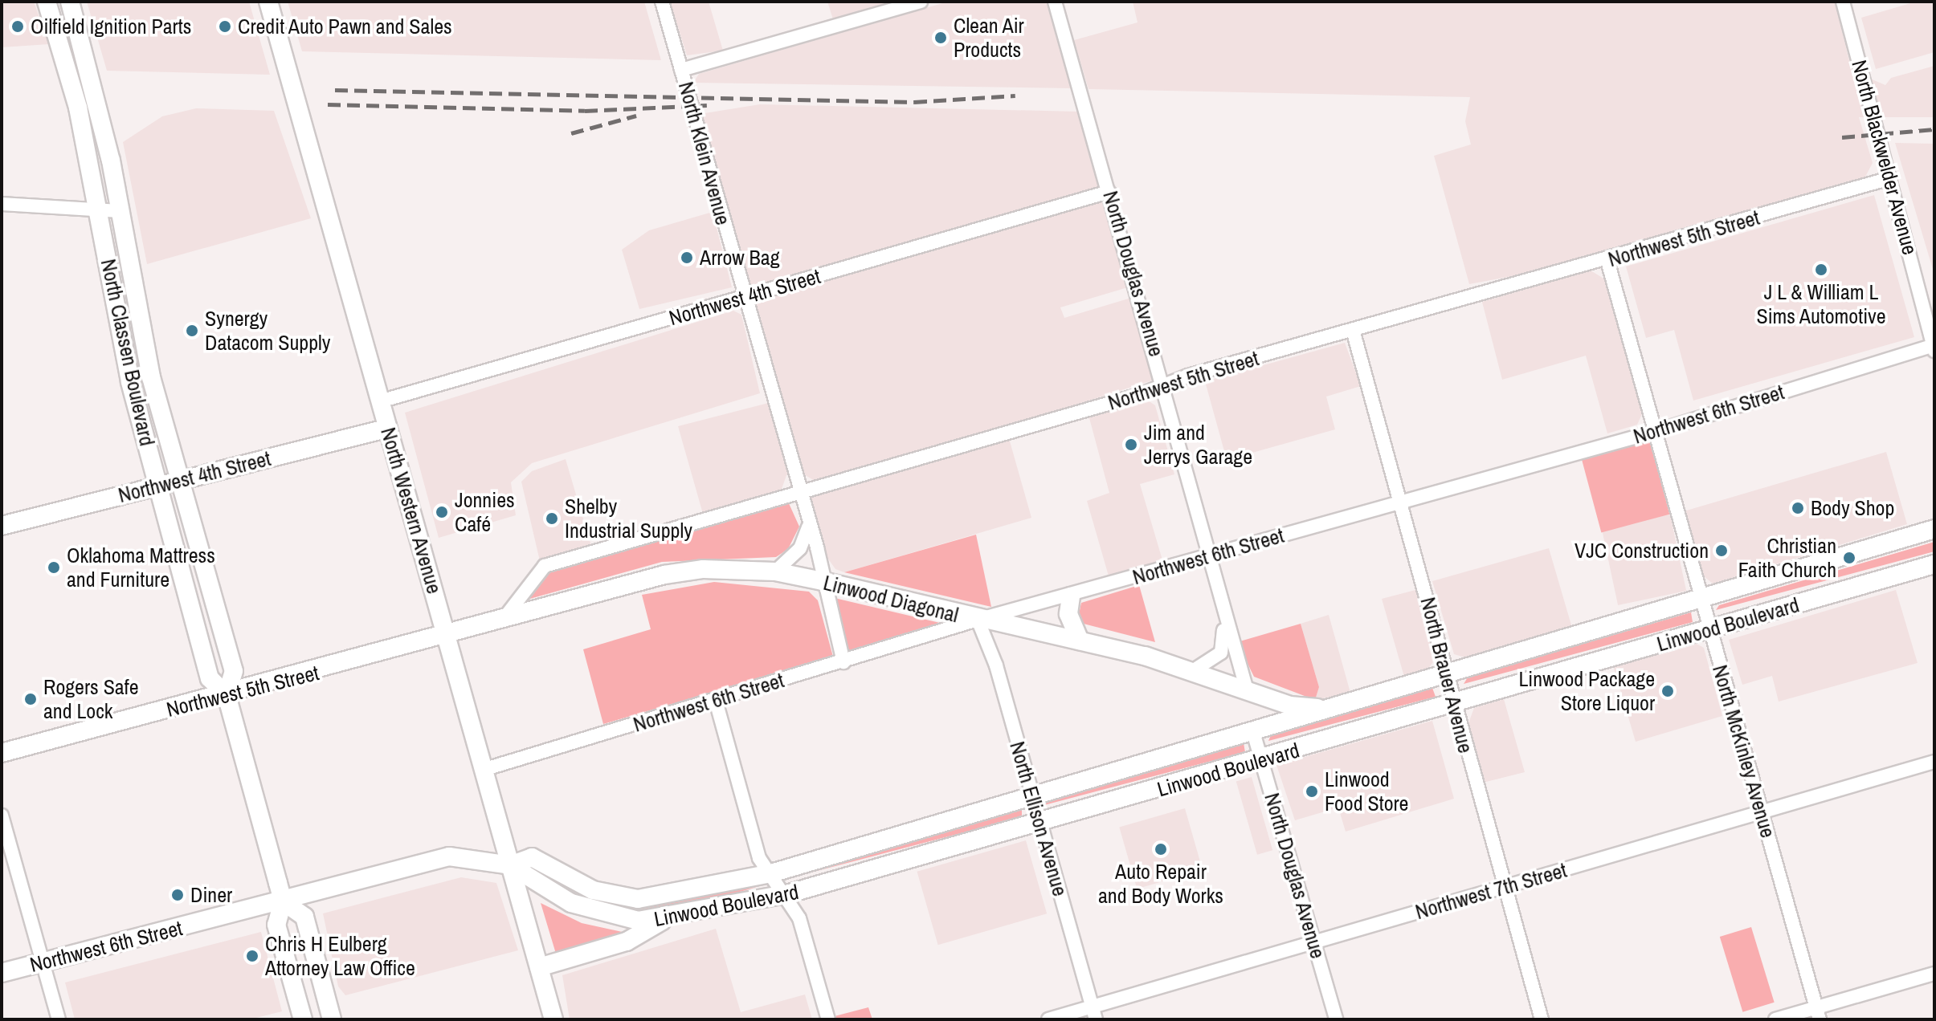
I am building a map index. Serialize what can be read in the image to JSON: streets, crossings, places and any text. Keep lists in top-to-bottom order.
{
  "streets": {
    "main road": [
      "Northwest 5th Street",
      "Northwest 4th Street",
      "North Classen Boulevard",
      "Northwest 6th Street",
      "North Western Avenue",
      "Linwood Diagonal",
      "Linwood Boulevard"
    ],
    "street": [
      "North Klein Avenue",
      "North Blackwelder Avenue",
      "North Douglas Avenue",
      "North Brauer Avenue",
      "North McKinley Avenue",
      "North Ellison Avenue",
      "Northwest 7th Street"
    ]
  },
  "crossings": [
    ["North Klein Avenue", "Northwest 5th Street"],
    ["North Klein Avenue", "Northwest 4th Street"],
    ["North Klein Avenue", "Northwest 6th Street"],
    ["North Klein Avenue", "Linwood Diagonal"],
    ["North Blackwelder Avenue", "Northwest 5th Street"],
    ["North Blackwelder Avenue", "Northwest 6th Street"],
    ["Northwest 5th Street", "North Douglas Avenue"],
    ["Northwest 5th Street", "North Classen Boulevard"],
    ["Northwest 5th Street", "North Western Avenue"],
    ["Northwest 5th Street", "Linwood Diagonal"],
    ["Northwest 5th Street", "North Brauer Avenue"],
    ["Northwest 5th Street", "North McKinley Avenue"],
    ["North Douglas Avenue", "Northwest 4th Street"],
    ["North Douglas Avenue", "Northwest 6th Street"],
    ["North Douglas Avenue", "Linwood Diagonal"],
    ["North Douglas Avenue", "Linwood Boulevard"],
    ["North Douglas Avenue", "Northwest 7th Street"],
    ["Northwest 4th Street", "North Classen Boulevard"],
    ["Northwest 4th Street", "North Western Avenue"],
    ["North Classen Boulevard", "Northwest 6th Street"],
    ["Northwest 6th Street", "North Western Avenue"],
    ["Northwest 6th Street", "Linwood Diagonal"],
    ["Northwest 6th Street", "Linwood Boulevard"],
    ["Northwest 6th Street", "North Brauer Avenue"],
    ["Northwest 6th Street", "North McKinley Avenue"],
    ["Northwest 6th Street", "North Ellison Avenue"],
    ["North Western Avenue", "Linwood Diagonal"],
    ["North Western Avenue", "Linwood Boulevard"],
    ["Linwood Diagonal", "Linwood Boulevard"],
    ["Linwood Diagonal", "North Ellison Avenue"],
    ["Linwood Boulevard", "North Brauer Avenue"],
    ["Linwood Boulevard", "North McKinley Avenue"],
    ["Linwood Boulevard", "North Ellison Avenue"],
    ["North Brauer Avenue", "Northwest 7th Street"],
    ["North McKinley Avenue", "Northwest 7th Street"],
    ["North Ellison Avenue", "Northwest 7th Street"]
  ],
  "places": [
    "Oilfield Ignition Parts",
    "Credit Auto Pawn and Sales",
    "Clean Air Products",
    "Arrow Bag",
    "J L & William L Sims Automotive",
    "Synergy Datacom Supply",
    "Jim and Jerrys Garage",
    "Body Shop",
    "Jonnies Café",
    "Shelby Industrial Supply",
    "VJC Construction",
    "Christian Faith Church",
    "Oklahoma Mattress and Furniture",
    "Linwood Package Store Liquor",
    "Rogers Safe and Lock",
    "Linwood Food Store",
    "Auto Repair and Body Works",
    "Diner",
    "Chris H Eulberg Attorney Law Office"
  ]
}
